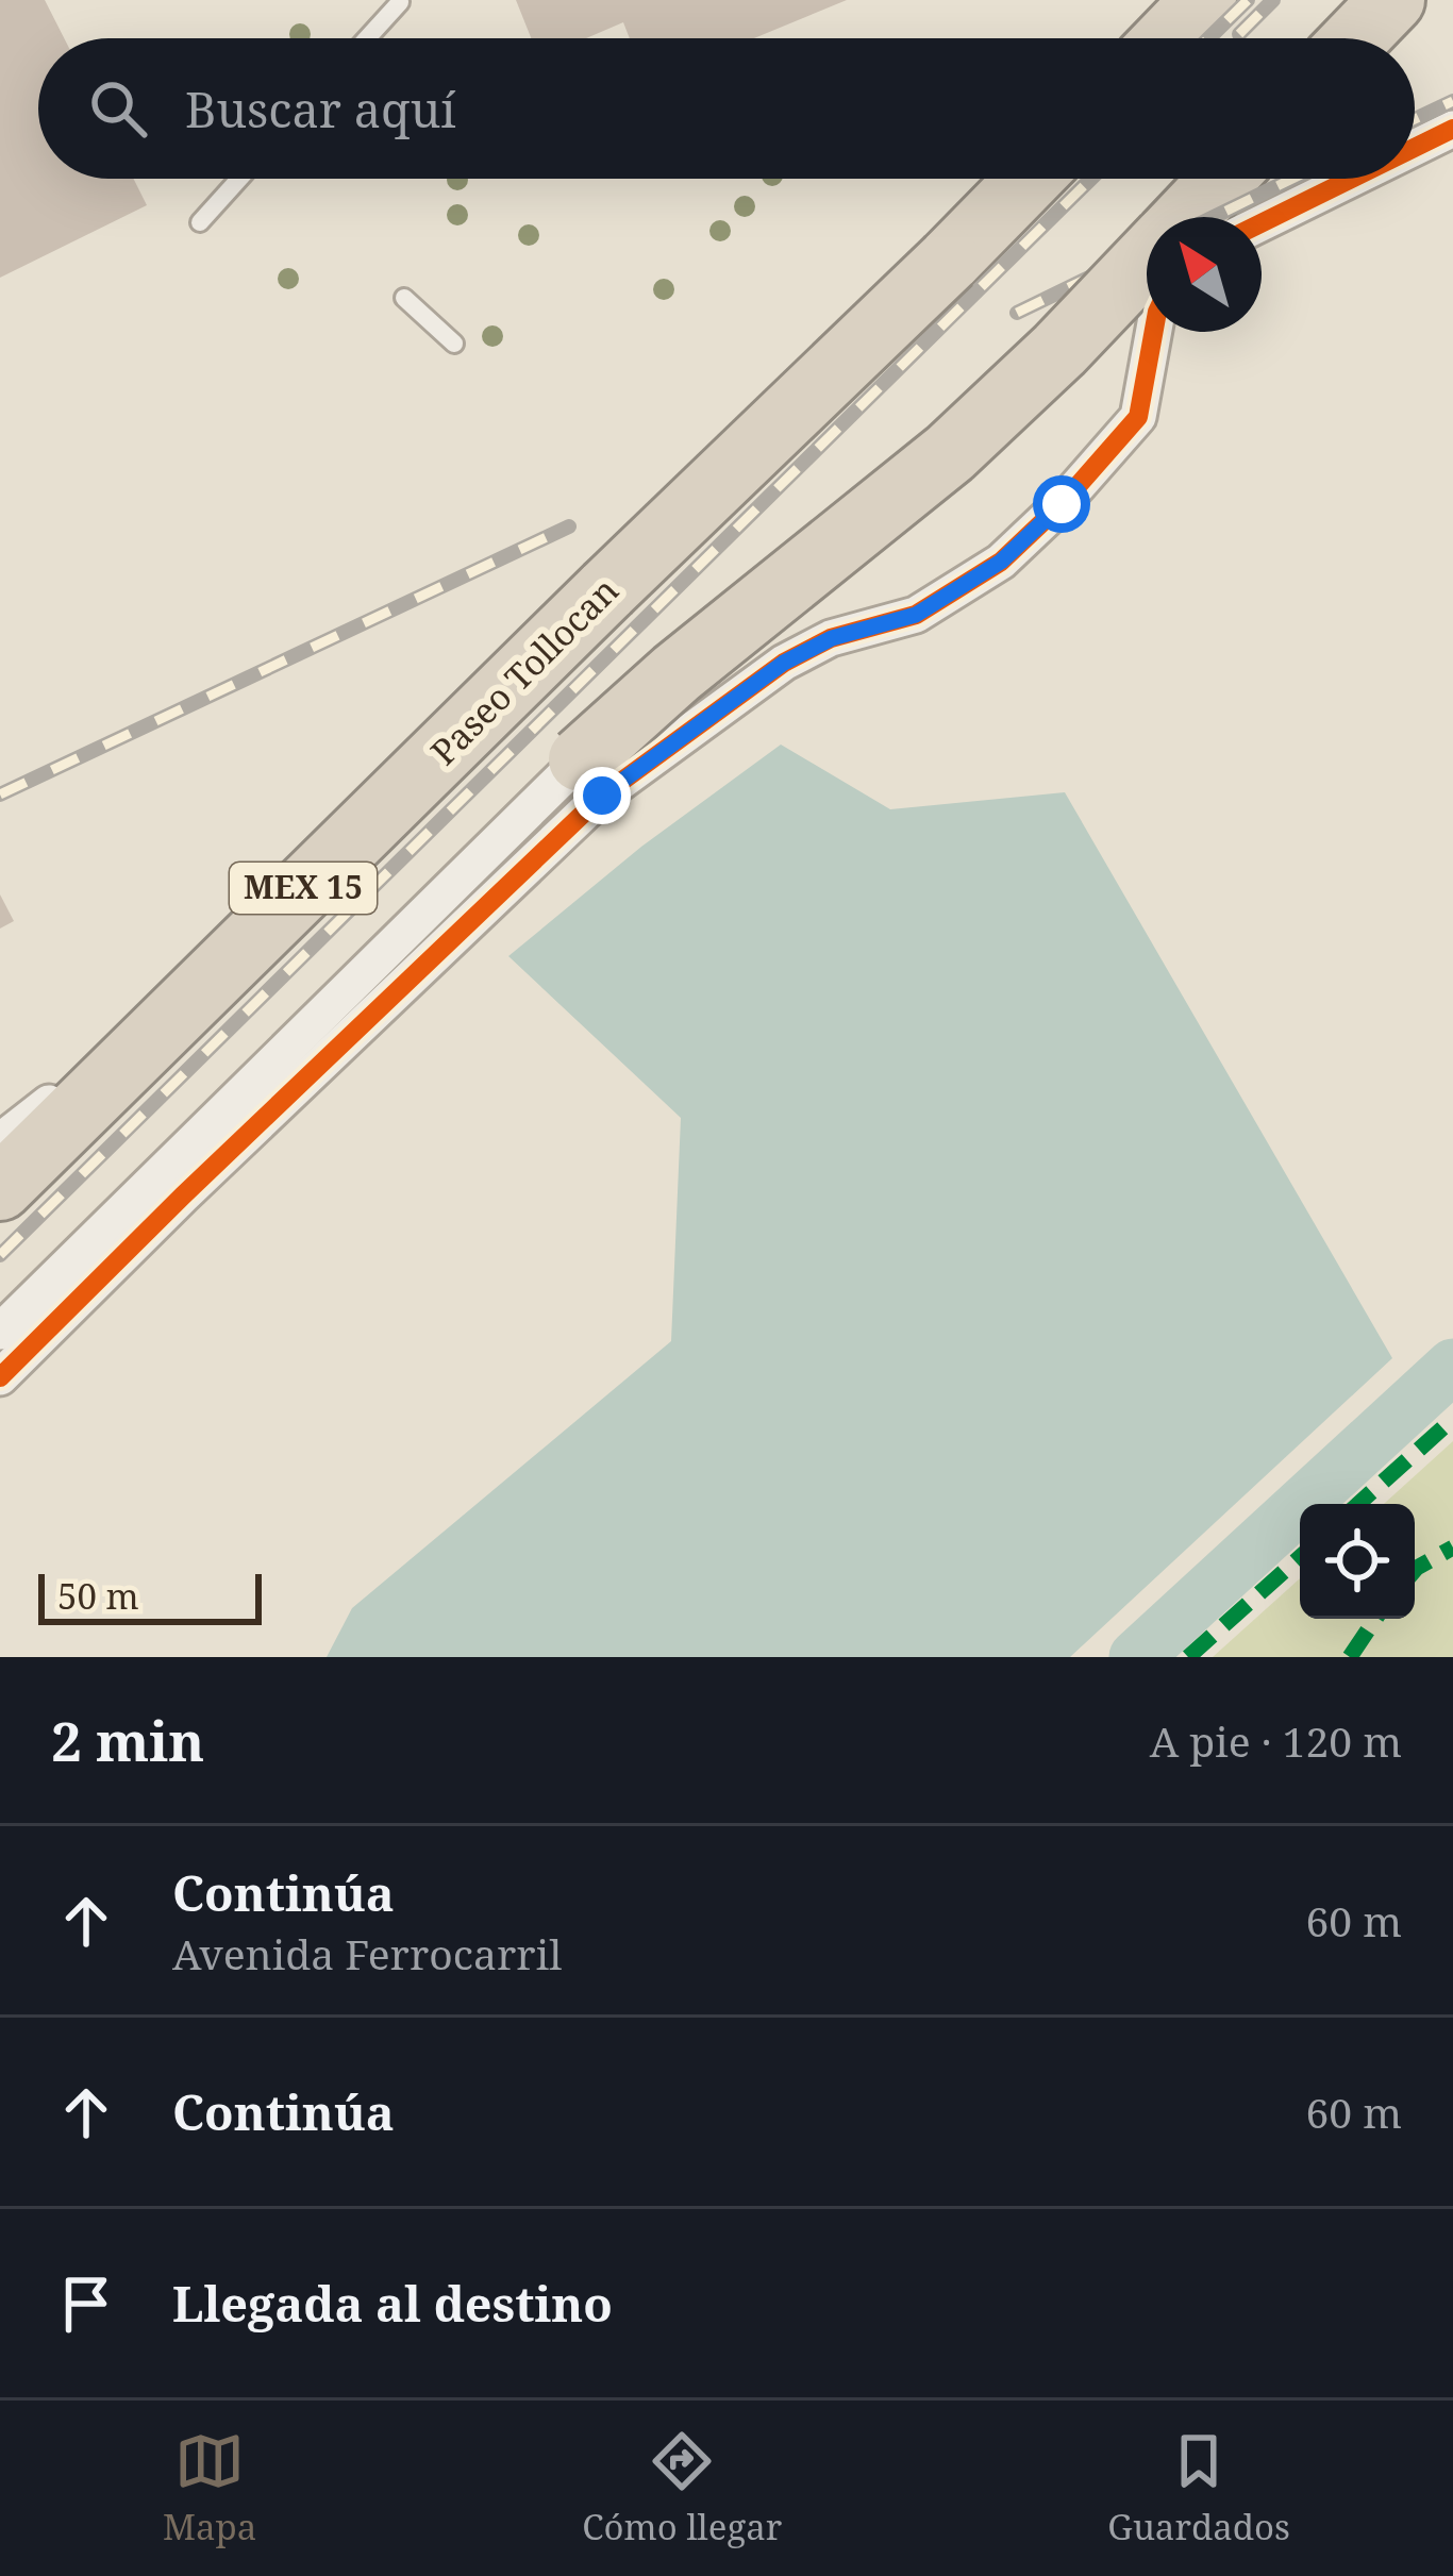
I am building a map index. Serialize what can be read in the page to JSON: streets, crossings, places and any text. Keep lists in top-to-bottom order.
{
  "streets": {
    "highway": ["Paseo Tollocan", "MEX 15"]
  },
  "scale_bar": "50 m",
  "north": "top left",
  "page": {
    "search": "Buscar aquí",
    "scale": "50 m",
    "heading": ["2 min", "A pie · 120 m"],
    "list": [
      ["Continúa", "Avenida Ferrocarril", "60 m"],
      ["Continúa", "60 m"],
      "Llegada al destino"
    ],
    "nav": ["Mapa", "Cómo llegar", "Guardados"]
  }
}
